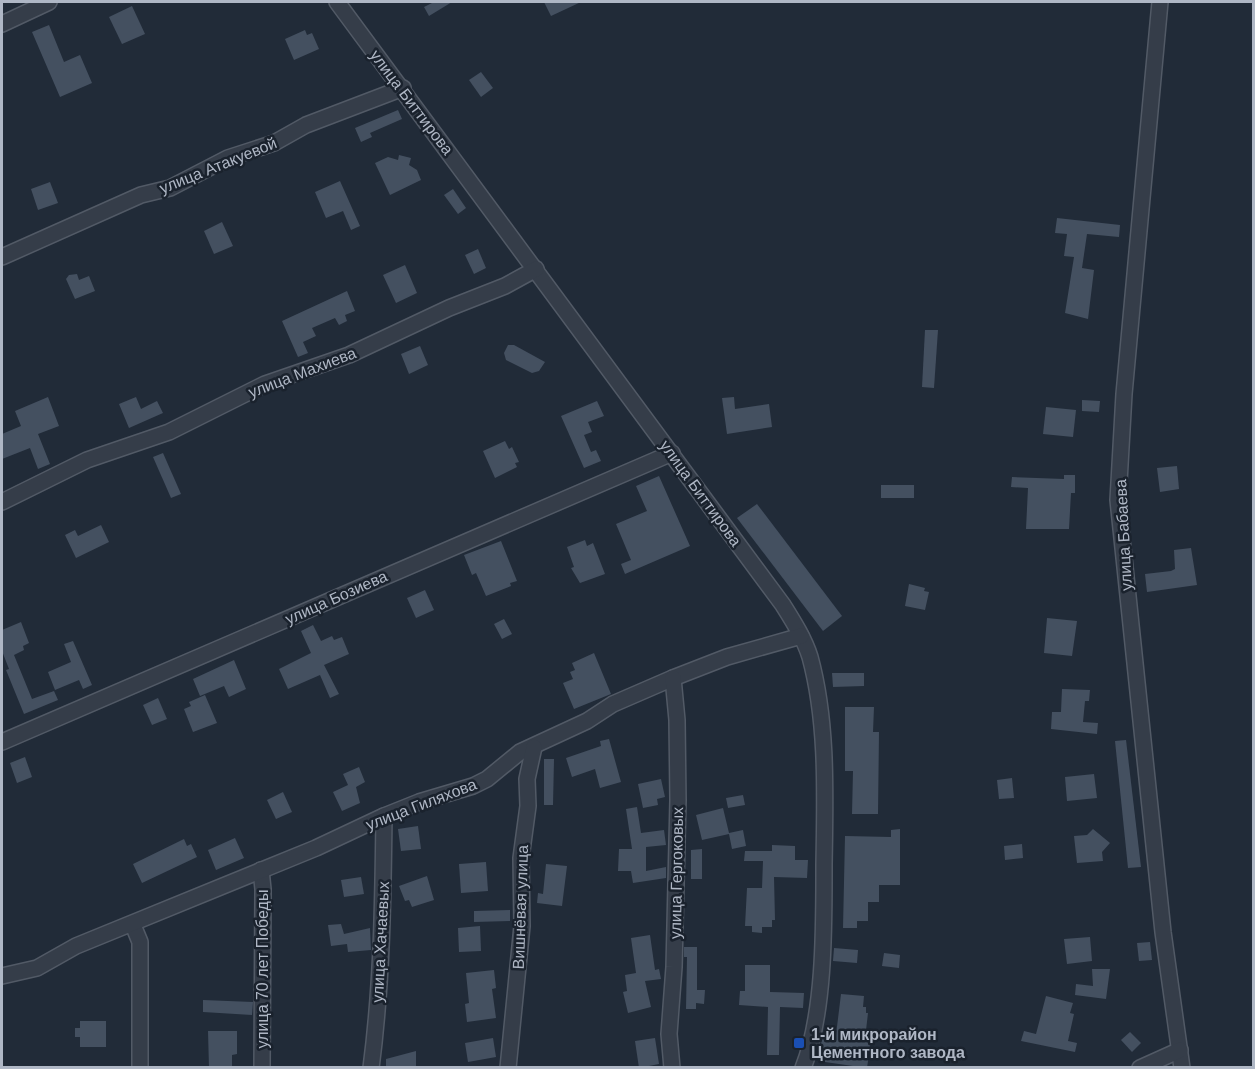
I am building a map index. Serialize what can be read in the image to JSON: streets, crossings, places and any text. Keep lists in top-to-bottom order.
{
  "streets": {
    "street": [
      "улица Биттирова",
      "улица Атакуевой",
      "улица Махиева",
      "улица Бабаева",
      "улица Бозиева",
      "улица Гиляхова",
      "улица Гергоковых",
      "Вишнёвая улица",
      "улица Хачаевых",
      "улица 70 лет Победы"
    ]
  },
  "crossings": [
    ["улица Биттирова", "улица Атакуевой"],
    ["улица Биттирова", "улица Махиева"],
    ["улица Биттирова", "улица Бозиева"],
    ["улица Биттирова", "улица Гиляхова"],
    ["улица Гиляхова", "улица Гергоковых"],
    ["улица Гиляхова", "Вишнёвая улица"],
    ["улица Гиляхова", "улица Хачаевых"],
    ["улица Гиляхова", "улица 70 лет Победы"]
  ],
  "places": {
    "transit": ["1-й микрорайон Цементного завода"]
  }
}
